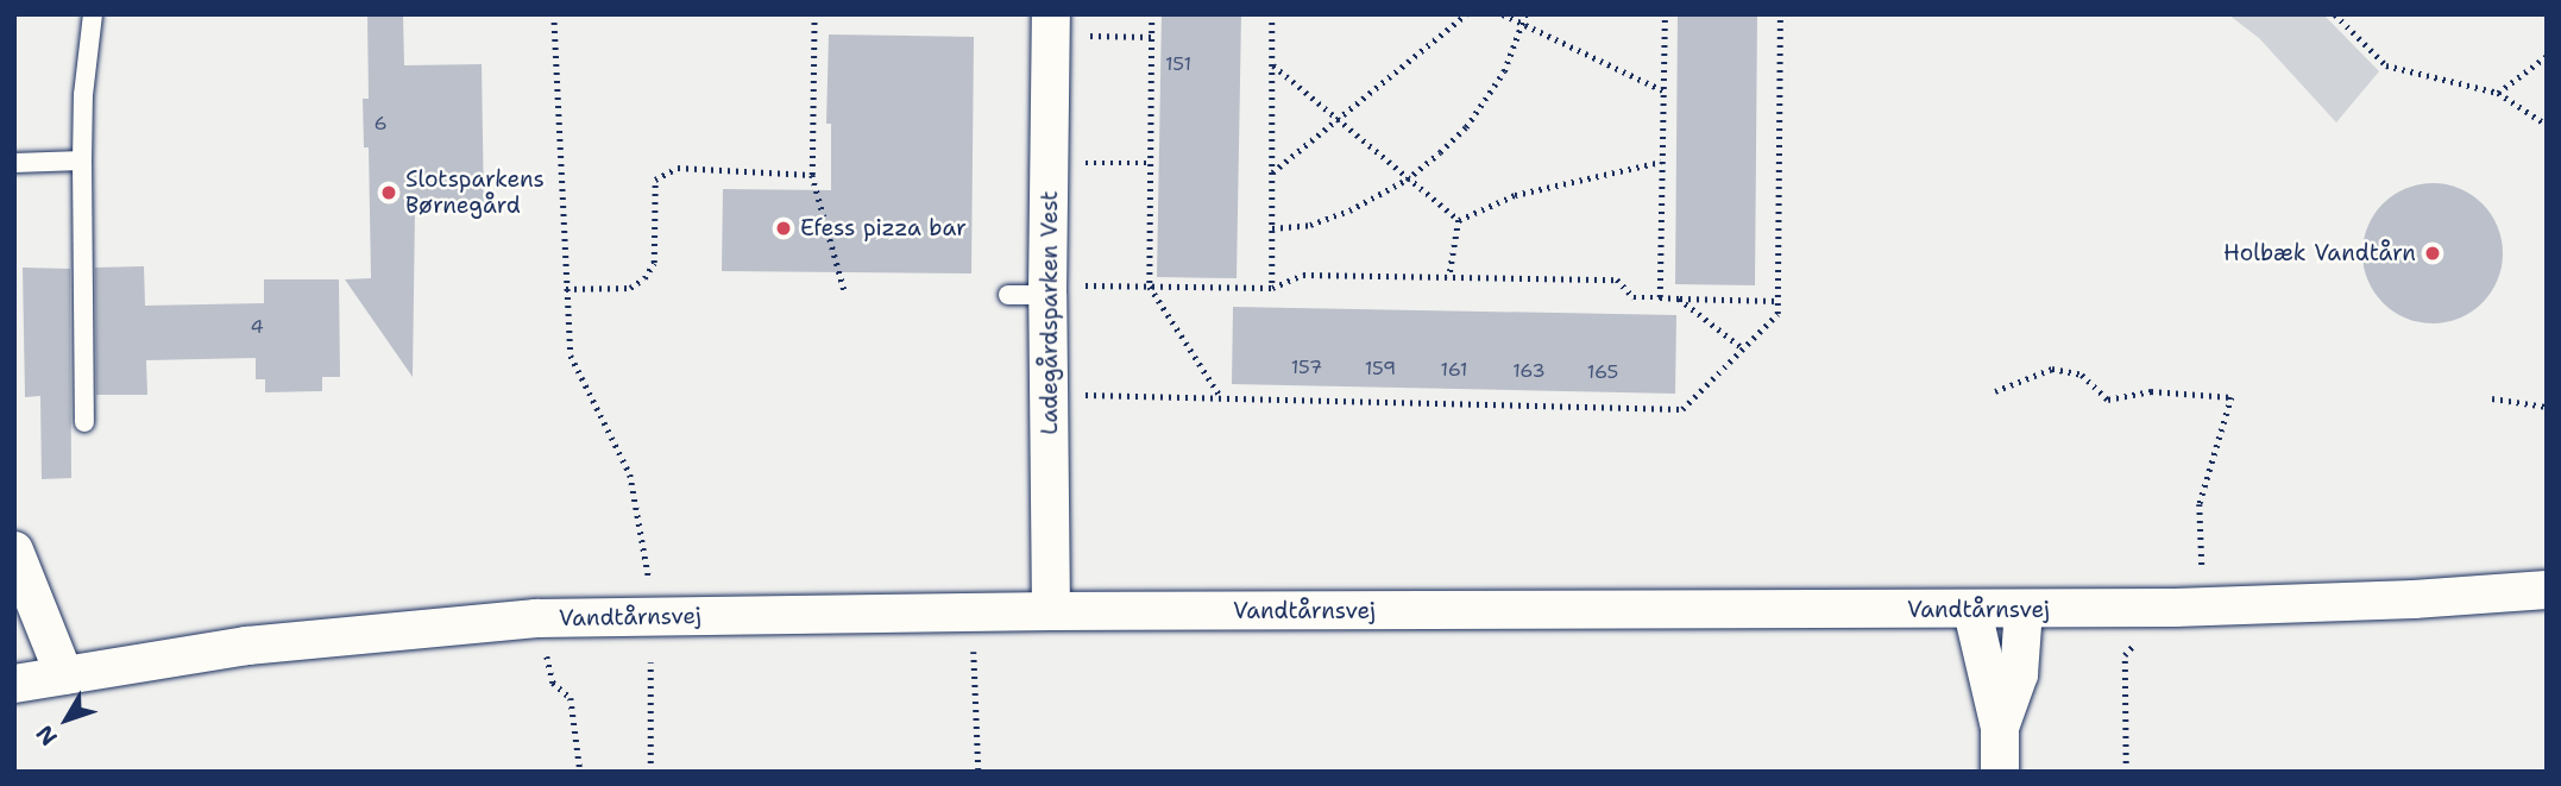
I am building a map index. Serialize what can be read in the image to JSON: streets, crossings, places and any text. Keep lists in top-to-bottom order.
{
  "streets": {
    "street": ["Ladegårdsparken Vest", "Vandtårnsvej"]
  },
  "crossings": [
    ["Ladegårdsparken Vest", "Vandtårnsvej"]
  ],
  "places": ["Slotsparkens Børnegård", "Efess pizza bar", "Holbæk Vandtårn"],
  "house_numbers": [
    "151",
    "6",
    "4",
    "157",
    "159",
    "161",
    "163",
    "165"
  ],
  "north": "bottom left"
}
